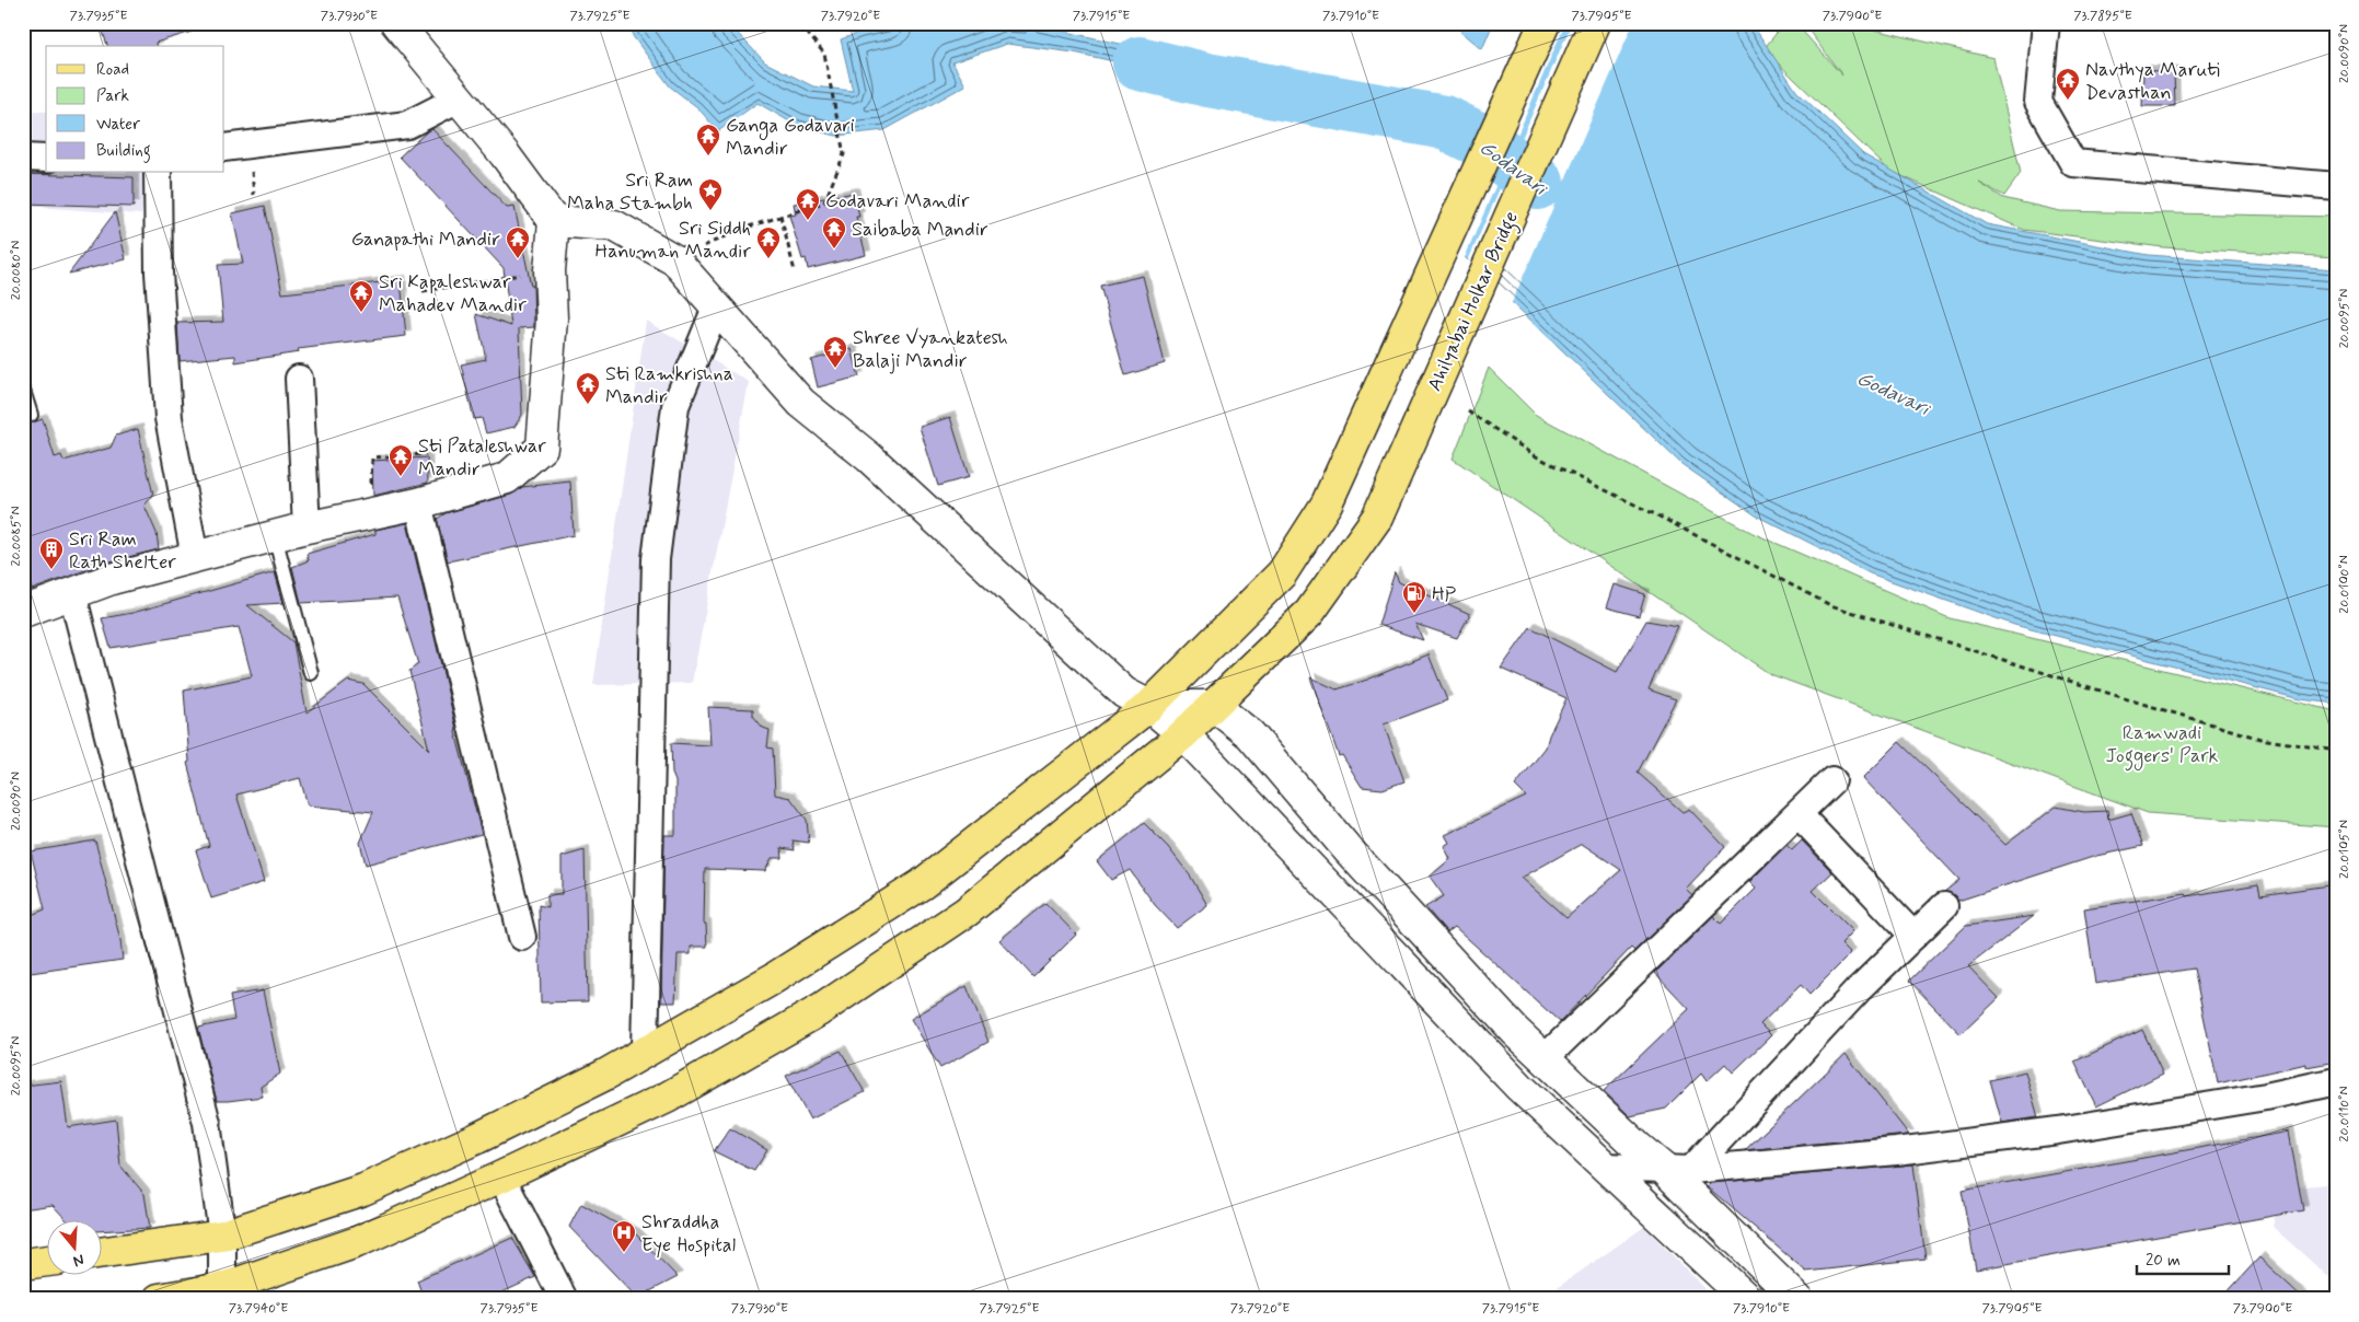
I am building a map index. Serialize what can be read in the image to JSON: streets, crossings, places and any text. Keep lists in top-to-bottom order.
{
  "streets": {
    "main road": ["Ahilyabai Holkar Bridge"]
  },
  "water": ["Godavari"],
  "parks": ["Ramwadi Joggers' Park"],
  "places": {
    "temple": [
      "Navthya Maruti Devasthan",
      "Ganga Godavari Mandir",
      "Godavari Mandir",
      "Saibaba Mandir",
      "Ganapathi Mandir",
      "Sri Siddh Hanuman Mandir",
      "Sri Kapaleshwar Mahadev Mandir",
      "Shree Vyankatesh Balaji Mandir",
      "Sti Ramkrishna Mandir",
      "Sti Pataleshwar Mandir"
    ],
    "place": ["Sri Ram Maha Stambh"],
    "building": ["Sri Ram Rath Shelter"],
    "fuel station": ["HP"],
    "hospital": ["Shraddha Eye Hospital"]
  },
  "legend": [
    "Road",
    "Park",
    "Water",
    "Building"
  ],
  "scale_bar": "20 m",
  "north": "bottom",
  "coordinates": [
    "73.7935°E",
    "73.7930°E",
    "73.7925°E",
    "73.7920°E",
    "73.7915°E",
    "73.7910°E",
    "73.7905°E",
    "73.7900°E",
    "73.7895°E",
    "20.0090°N",
    "20.0080°N",
    "20.0095°N",
    "20.0085°N",
    "20.0100°N",
    "20.0105°N",
    "20.0110°N",
    "73.7940°E"
  ]
}
